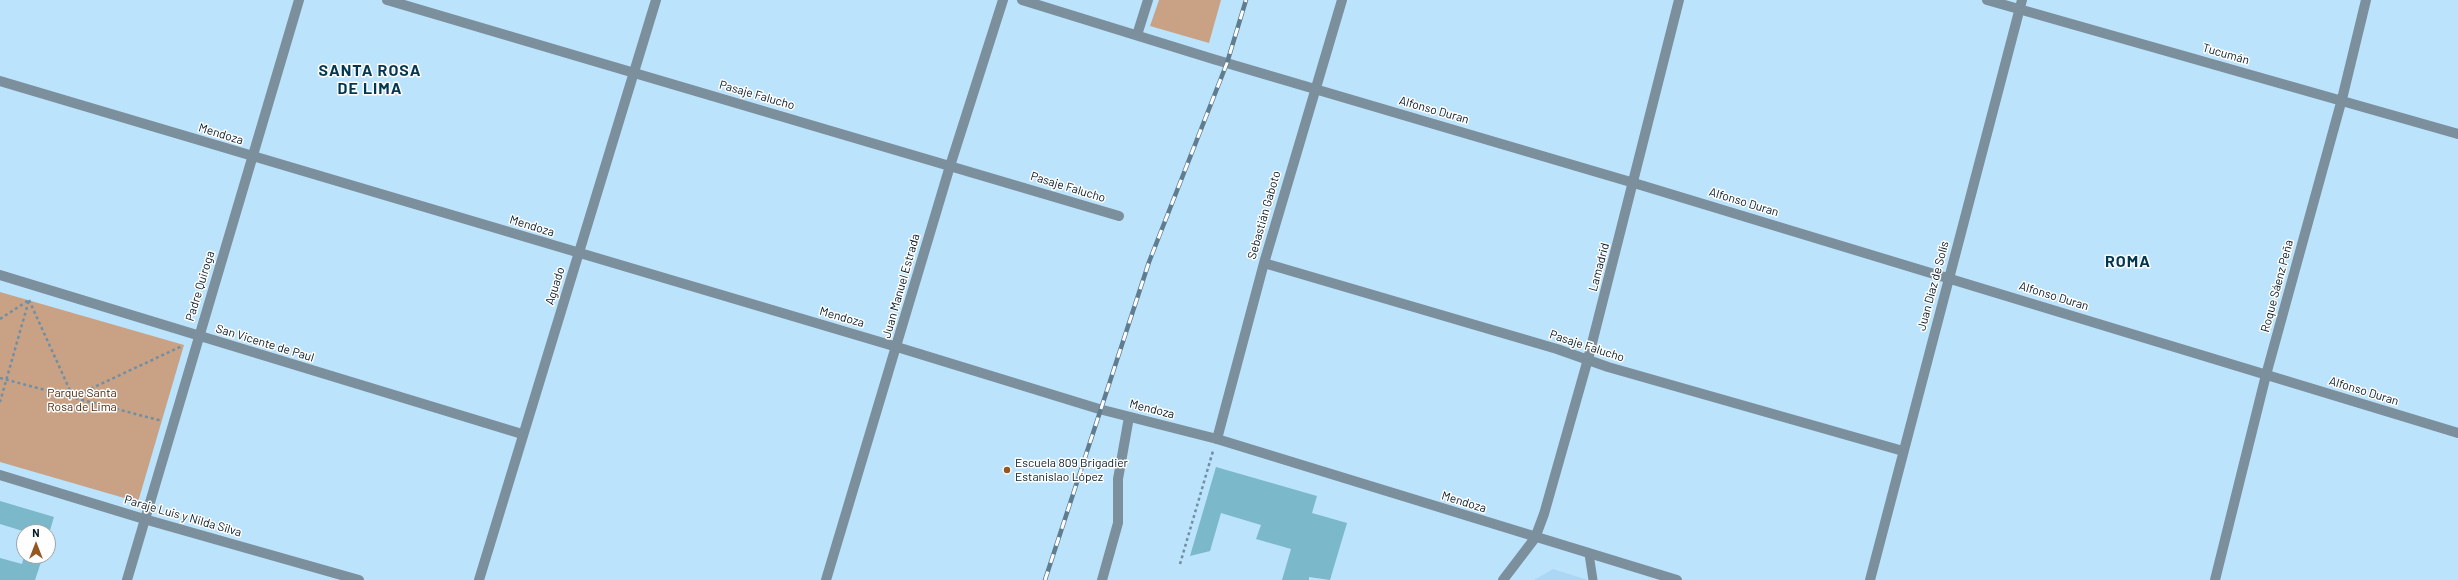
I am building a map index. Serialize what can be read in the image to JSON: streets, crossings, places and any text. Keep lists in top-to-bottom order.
{
  "streets": {
    "street": [
      "Tucumán",
      "Pasaje Falucho",
      "Alfonso Duran",
      "Mendoza",
      "Sebastián Gaboto",
      "Lamadrid",
      "Padre Quiroga",
      "Aguado",
      "Juan Manuel Estrada",
      "Juan Díaz de Solís",
      "Roque Sáenz Peña",
      "San Vicente de Paul",
      "Paraje Luis y Nilda Silva"
    ]
  },
  "crossings": [
    ["Tucumán", "Juan Díaz de Solís"],
    ["Tucumán", "Roque Sáenz Peña"],
    ["Pasaje Falucho", "Sebastián Gaboto"],
    ["Pasaje Falucho", "Lamadrid"],
    ["Pasaje Falucho", "Aguado"],
    ["Pasaje Falucho", "Juan Manuel Estrada"],
    ["Pasaje Falucho", "Juan Díaz de Solís"],
    ["Alfonso Duran", "Sebastián Gaboto"],
    ["Alfonso Duran", "Lamadrid"],
    ["Alfonso Duran", "Juan Díaz de Solís"],
    ["Alfonso Duran", "Roque Sáenz Peña"],
    ["Mendoza", "Sebastián Gaboto"],
    ["Mendoza", "Lamadrid"],
    ["Mendoza", "Padre Quiroga"],
    ["Mendoza", "Aguado"],
    ["Mendoza", "Juan Manuel Estrada"],
    ["Padre Quiroga", "San Vicente de Paul"],
    ["Padre Quiroga", "Paraje Luis y Nilda Silva"],
    ["Aguado", "San Vicente de Paul"]
  ],
  "districts": ["SANTA ROSA DE LIMA", "ROMA"],
  "parks": ["Parque Santa Rosa de Lima"],
  "places": ["Escuela 809 Brigadier Estanislao López"],
  "north": "top"
}
